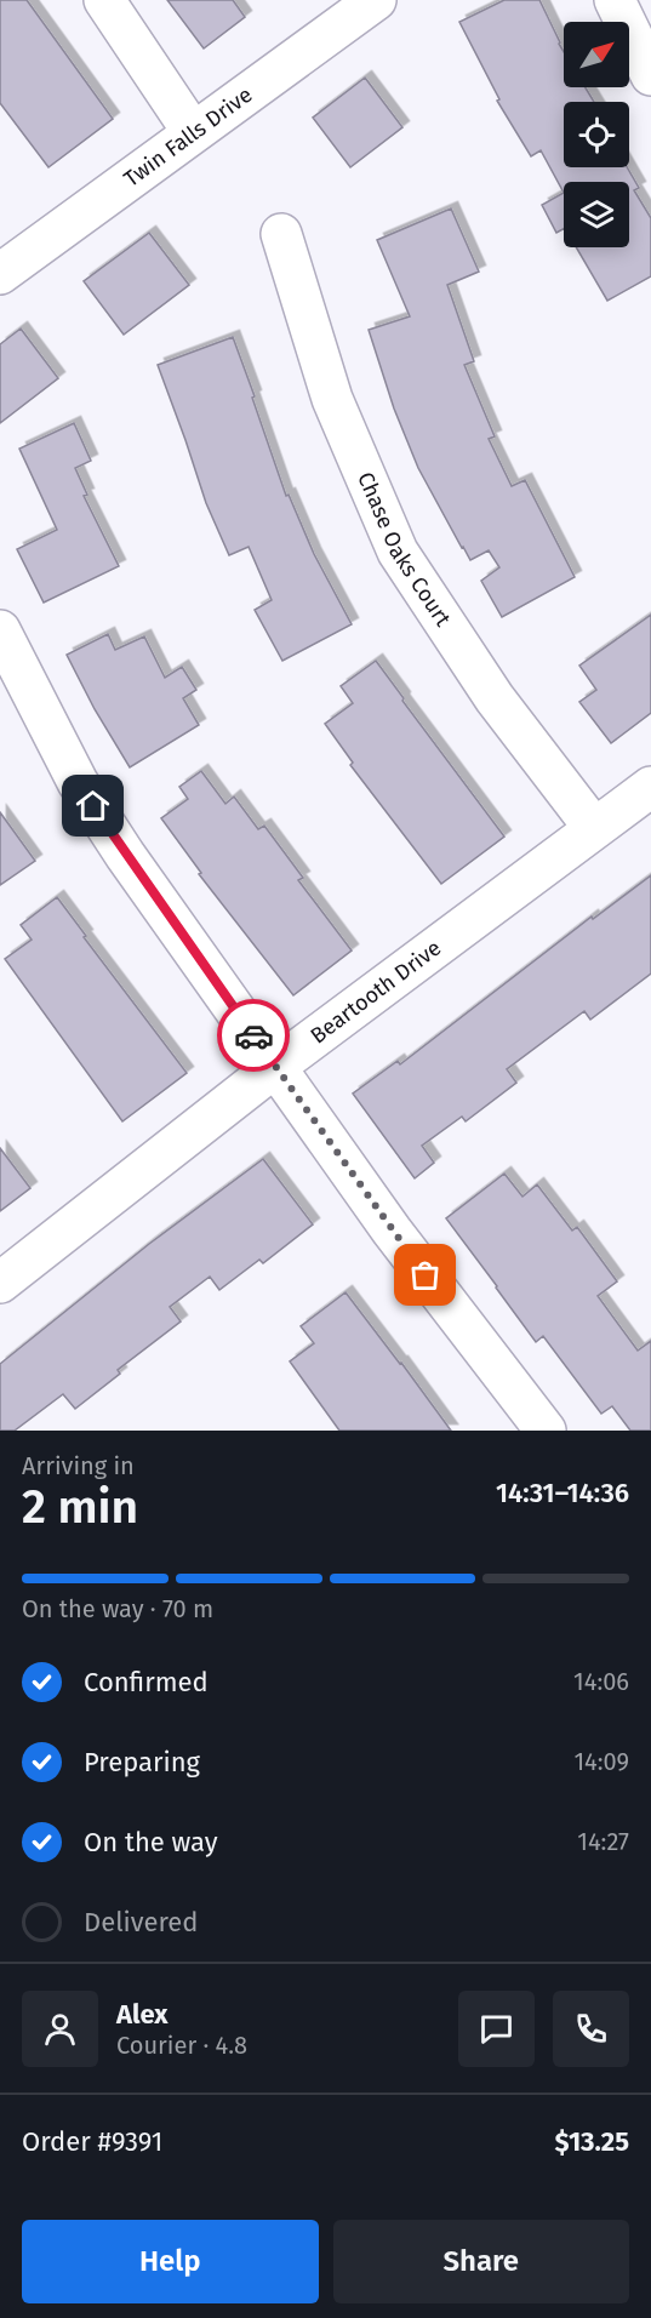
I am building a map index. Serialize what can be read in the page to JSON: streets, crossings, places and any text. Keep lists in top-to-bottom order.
{
  "streets": {
    "street": ["Twin Falls Drive", "Chase Oaks Court", "Beartooth Drive"]
  },
  "crossings": [
    ["Chase Oaks Court", "Beartooth Drive"]
  ],
  "north": "top right",
  "page": {
    "heading": ["2 min", "Arriving in", "14:31–14:36"],
    "panel": [
      "Alex",
      "Courier · 4.8",
      "Order #9391",
      "$13.25"
    ],
    "bar": "On the way · 70 m",
    "list": [
      ["Confirmed", "14:06"],
      ["Preparing", "14:09"],
      ["On the way", "14:27"],
      "Delivered"
    ],
    "buttons": ["Help", "Share"]
  }
}
